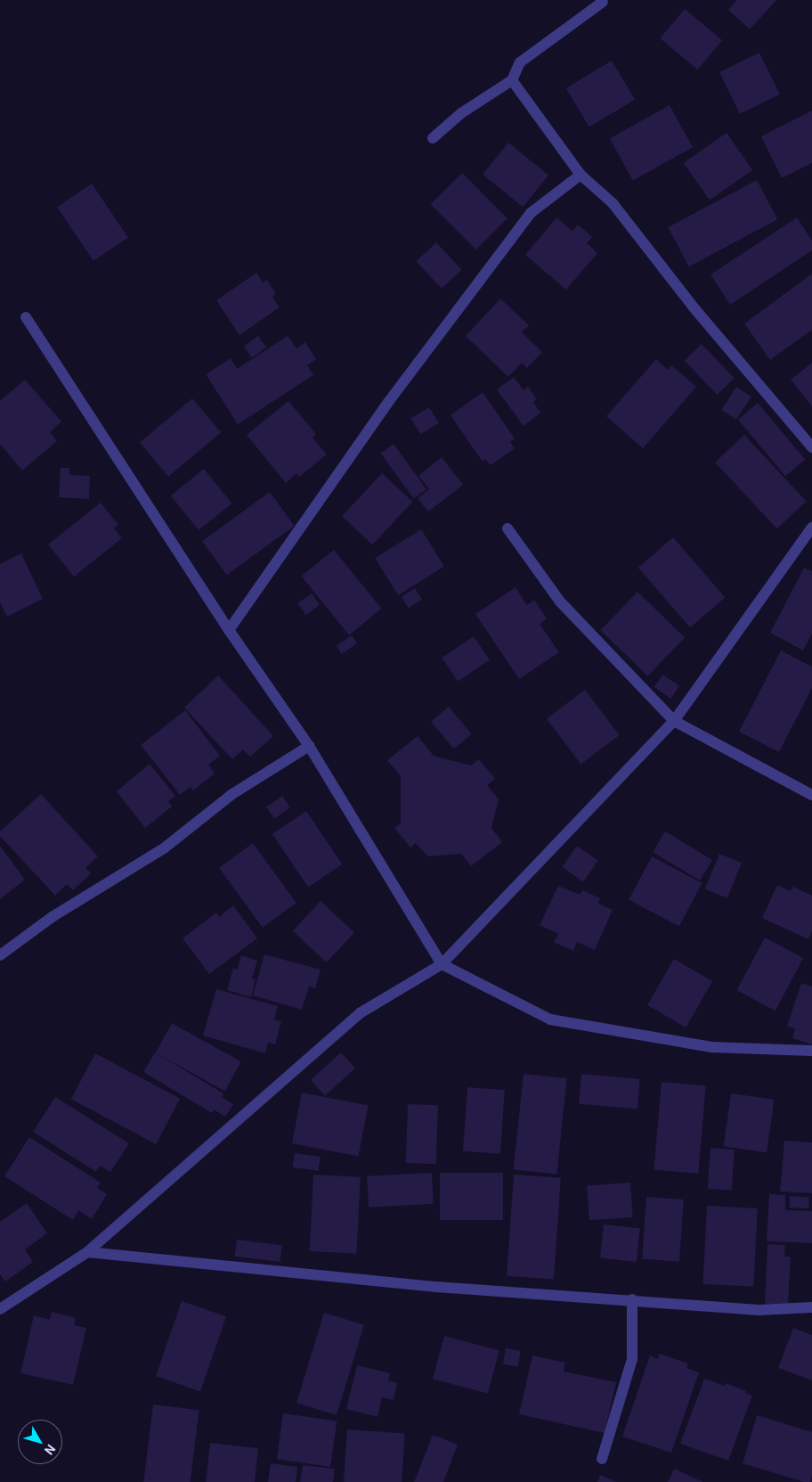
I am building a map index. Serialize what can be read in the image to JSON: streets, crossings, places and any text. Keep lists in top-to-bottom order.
{
  "north": "bottom right"
}
